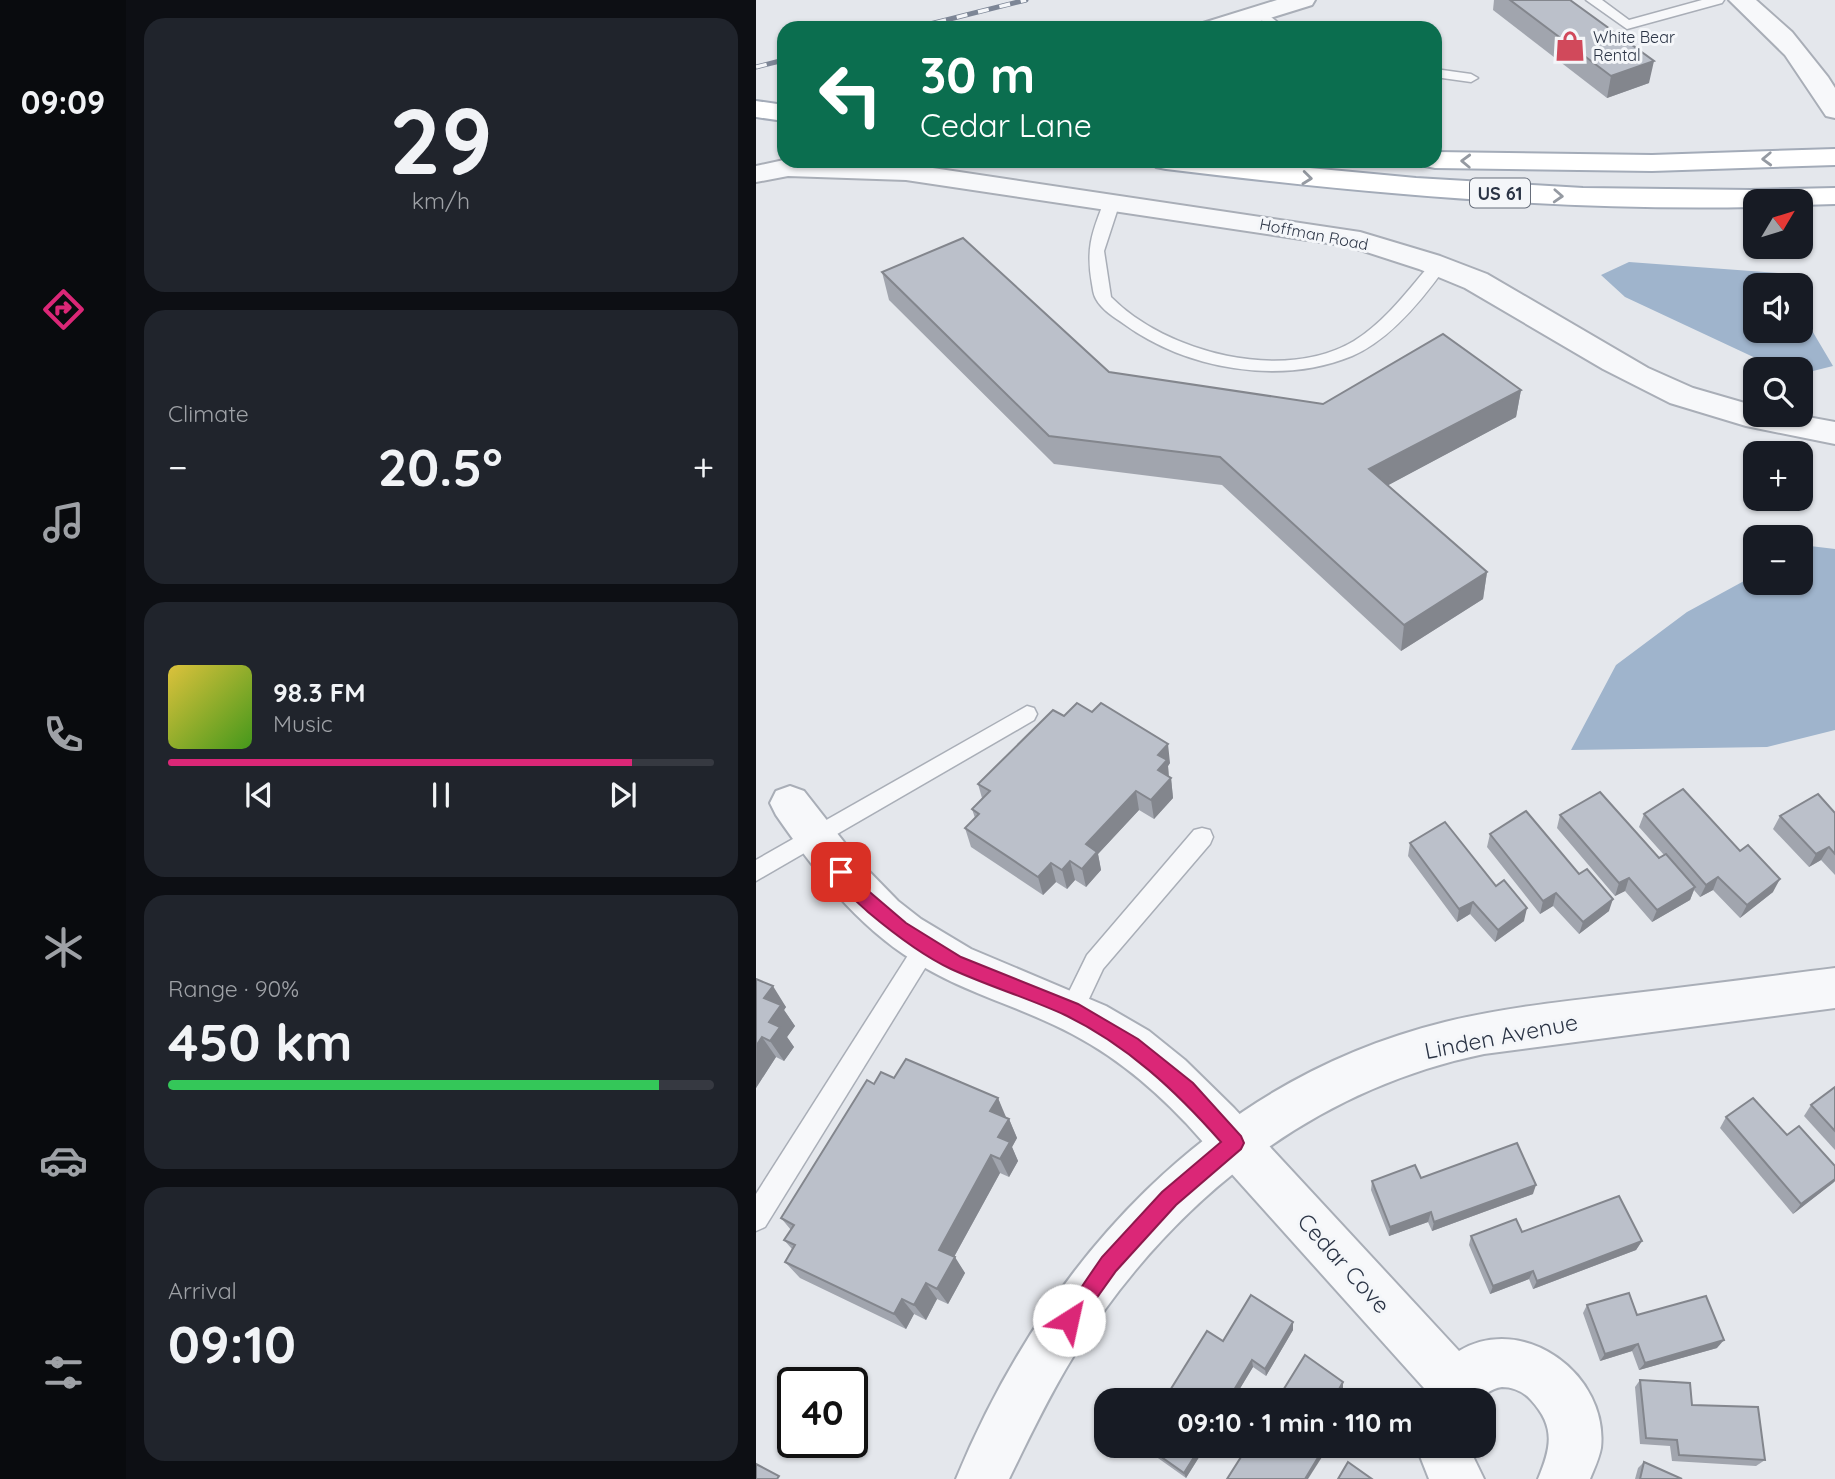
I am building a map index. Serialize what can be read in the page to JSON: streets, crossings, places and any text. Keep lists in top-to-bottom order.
{
  "streets": {
    "main road": ["US 61"],
    "street": ["Hoffman Road", "Linden Avenue", "Cedar Cove"]
  },
  "crossings": [
    ["Linden Avenue", "Cedar Cove"]
  ],
  "places": {
    "shop": ["White Bear Rental"]
  },
  "north": "top right",
  "page": {
    "tabs": "09:09",
    "tile": [
      ["29", "km/h"],
      "Climate",
      ["Range · 90%", "450 km"],
      ["Arrival", "09:10"]
    ],
    "turn": ["30 m", "Cedar Lane"],
    "map_buttons": ["+", "−"],
    "heat": ["−", "20.5°", "+"],
    "song": ["98.3 FM", "Music"],
    "limit": "40",
    "trip": "09:10 · 1 min · 110 m"
  }
}
